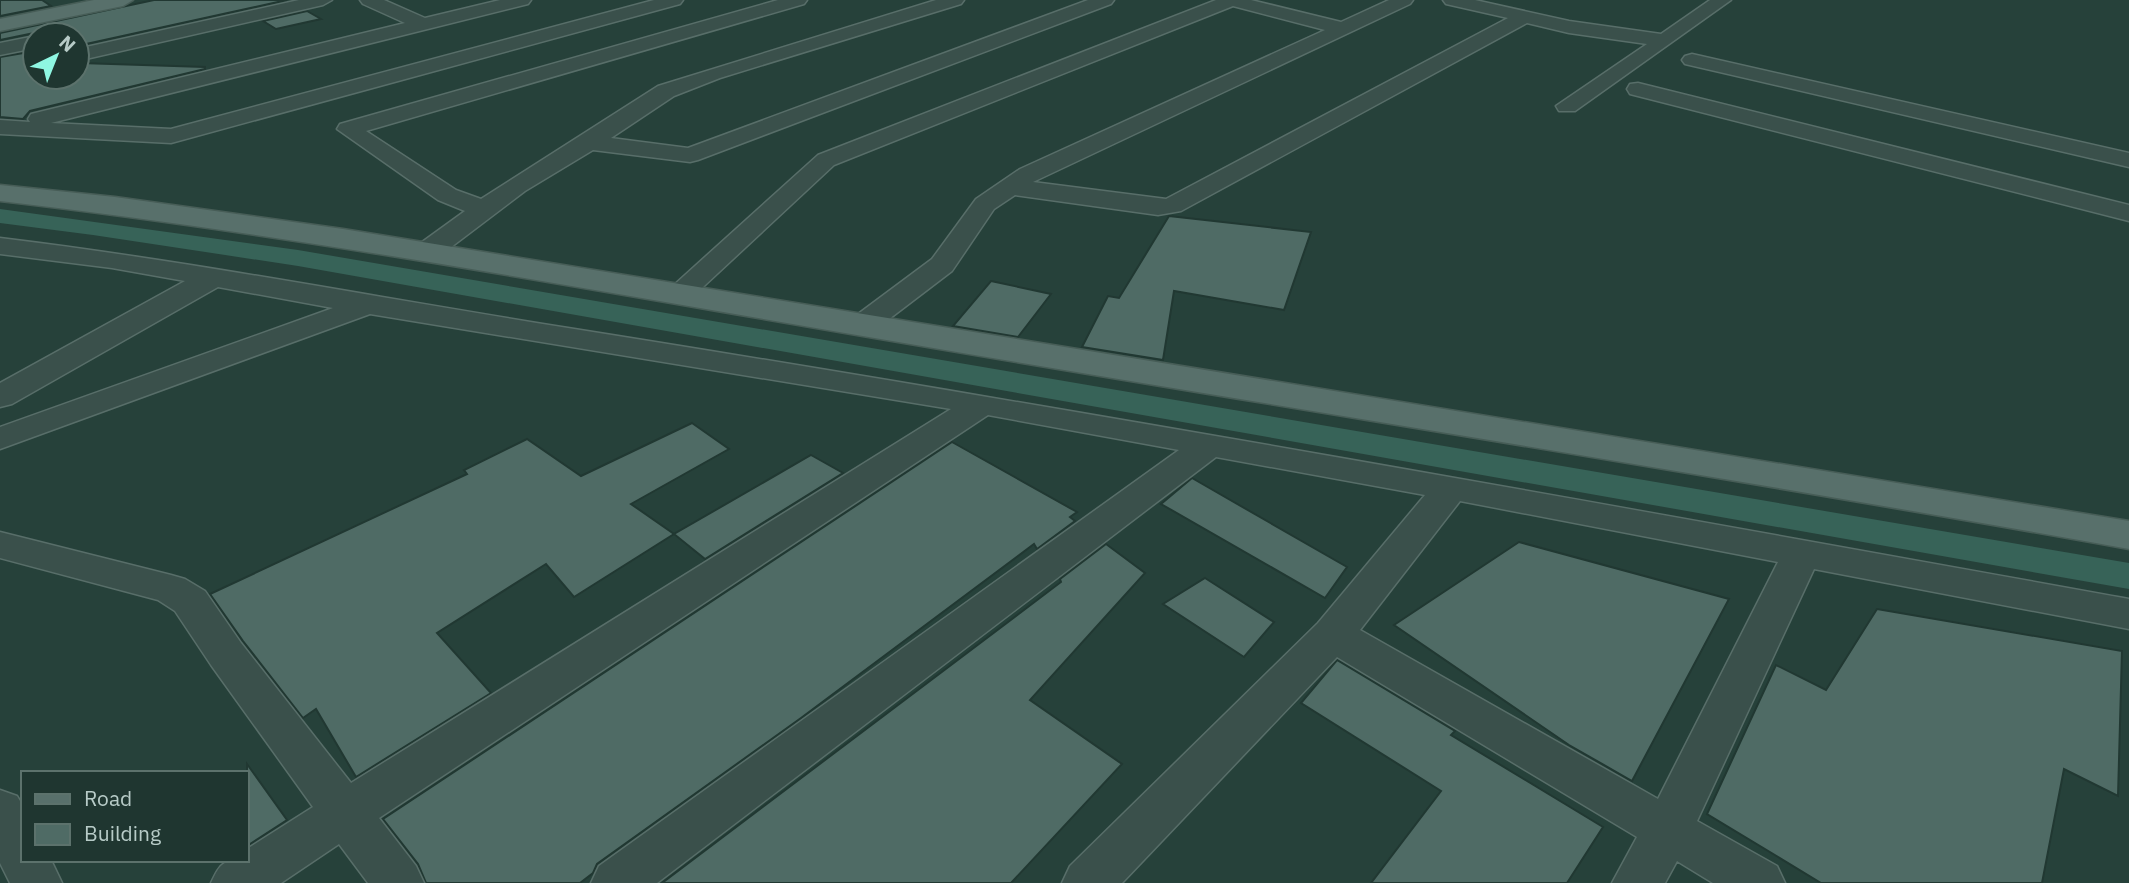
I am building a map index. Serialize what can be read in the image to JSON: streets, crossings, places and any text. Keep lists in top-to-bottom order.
{
  "legend": ["Road", "Building"],
  "north": "top right"
}
